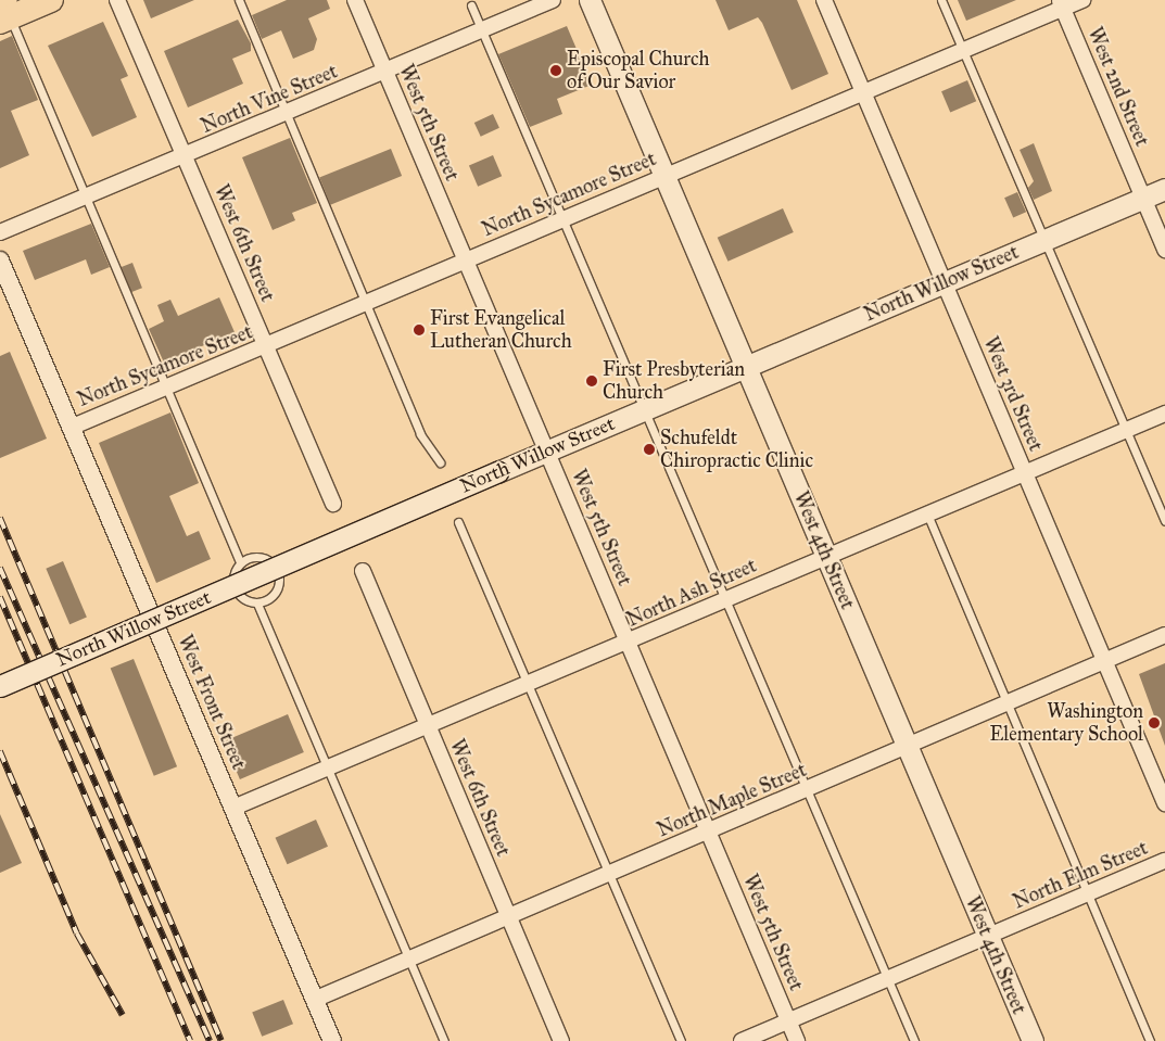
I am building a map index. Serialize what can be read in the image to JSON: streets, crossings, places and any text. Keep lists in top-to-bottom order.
{
  "streets": {
    "main road": ["North Willow Street", "West 4th Street"],
    "street": [
      "West 2nd Street",
      "North Vine Street",
      "West 5th Street",
      "North Sycamore Street",
      "West 6th Street",
      "West 3rd Street",
      "North Ash Street",
      "West Front Street",
      "North Maple Street",
      "North Elm Street"
    ]
  },
  "crossings": [
    ["West 2nd Street", "North Sycamore Street"],
    ["West 2nd Street", "North Willow Street"],
    ["North Vine Street", "West 5th Street"],
    ["North Vine Street", "West 6th Street"],
    ["West 5th Street", "North Sycamore Street"],
    ["West 5th Street", "North Willow Street"],
    ["West 5th Street", "North Ash Street"],
    ["West 5th Street", "North Maple Street"],
    ["West 5th Street", "North Elm Street"],
    ["North Sycamore Street", "West 6th Street"],
    ["North Sycamore Street", "West 3rd Street"],
    ["North Sycamore Street", "West 4th Street"],
    ["North Sycamore Street", "West Front Street"],
    ["West 6th Street", "North Ash Street"],
    ["West 6th Street", "North Maple Street"],
    ["North Willow Street", "West 3rd Street"],
    ["North Willow Street", "West 4th Street"],
    ["North Willow Street", "West Front Street"],
    ["West 3rd Street", "North Ash Street"],
    ["West 3rd Street", "North Maple Street"],
    ["West 4th Street", "North Ash Street"],
    ["West 4th Street", "North Maple Street"],
    ["West 4th Street", "North Elm Street"],
    ["North Ash Street", "West Front Street"],
    ["West Front Street", "North Maple Street"]
  ],
  "places": [
    "Episcopal Church of Our Savior",
    "First Evangelical Lutheran Church",
    "First Presbyterian Church",
    "Schufeldt Chiropractic Clinic",
    "Washington Elementary School"
  ]
}
